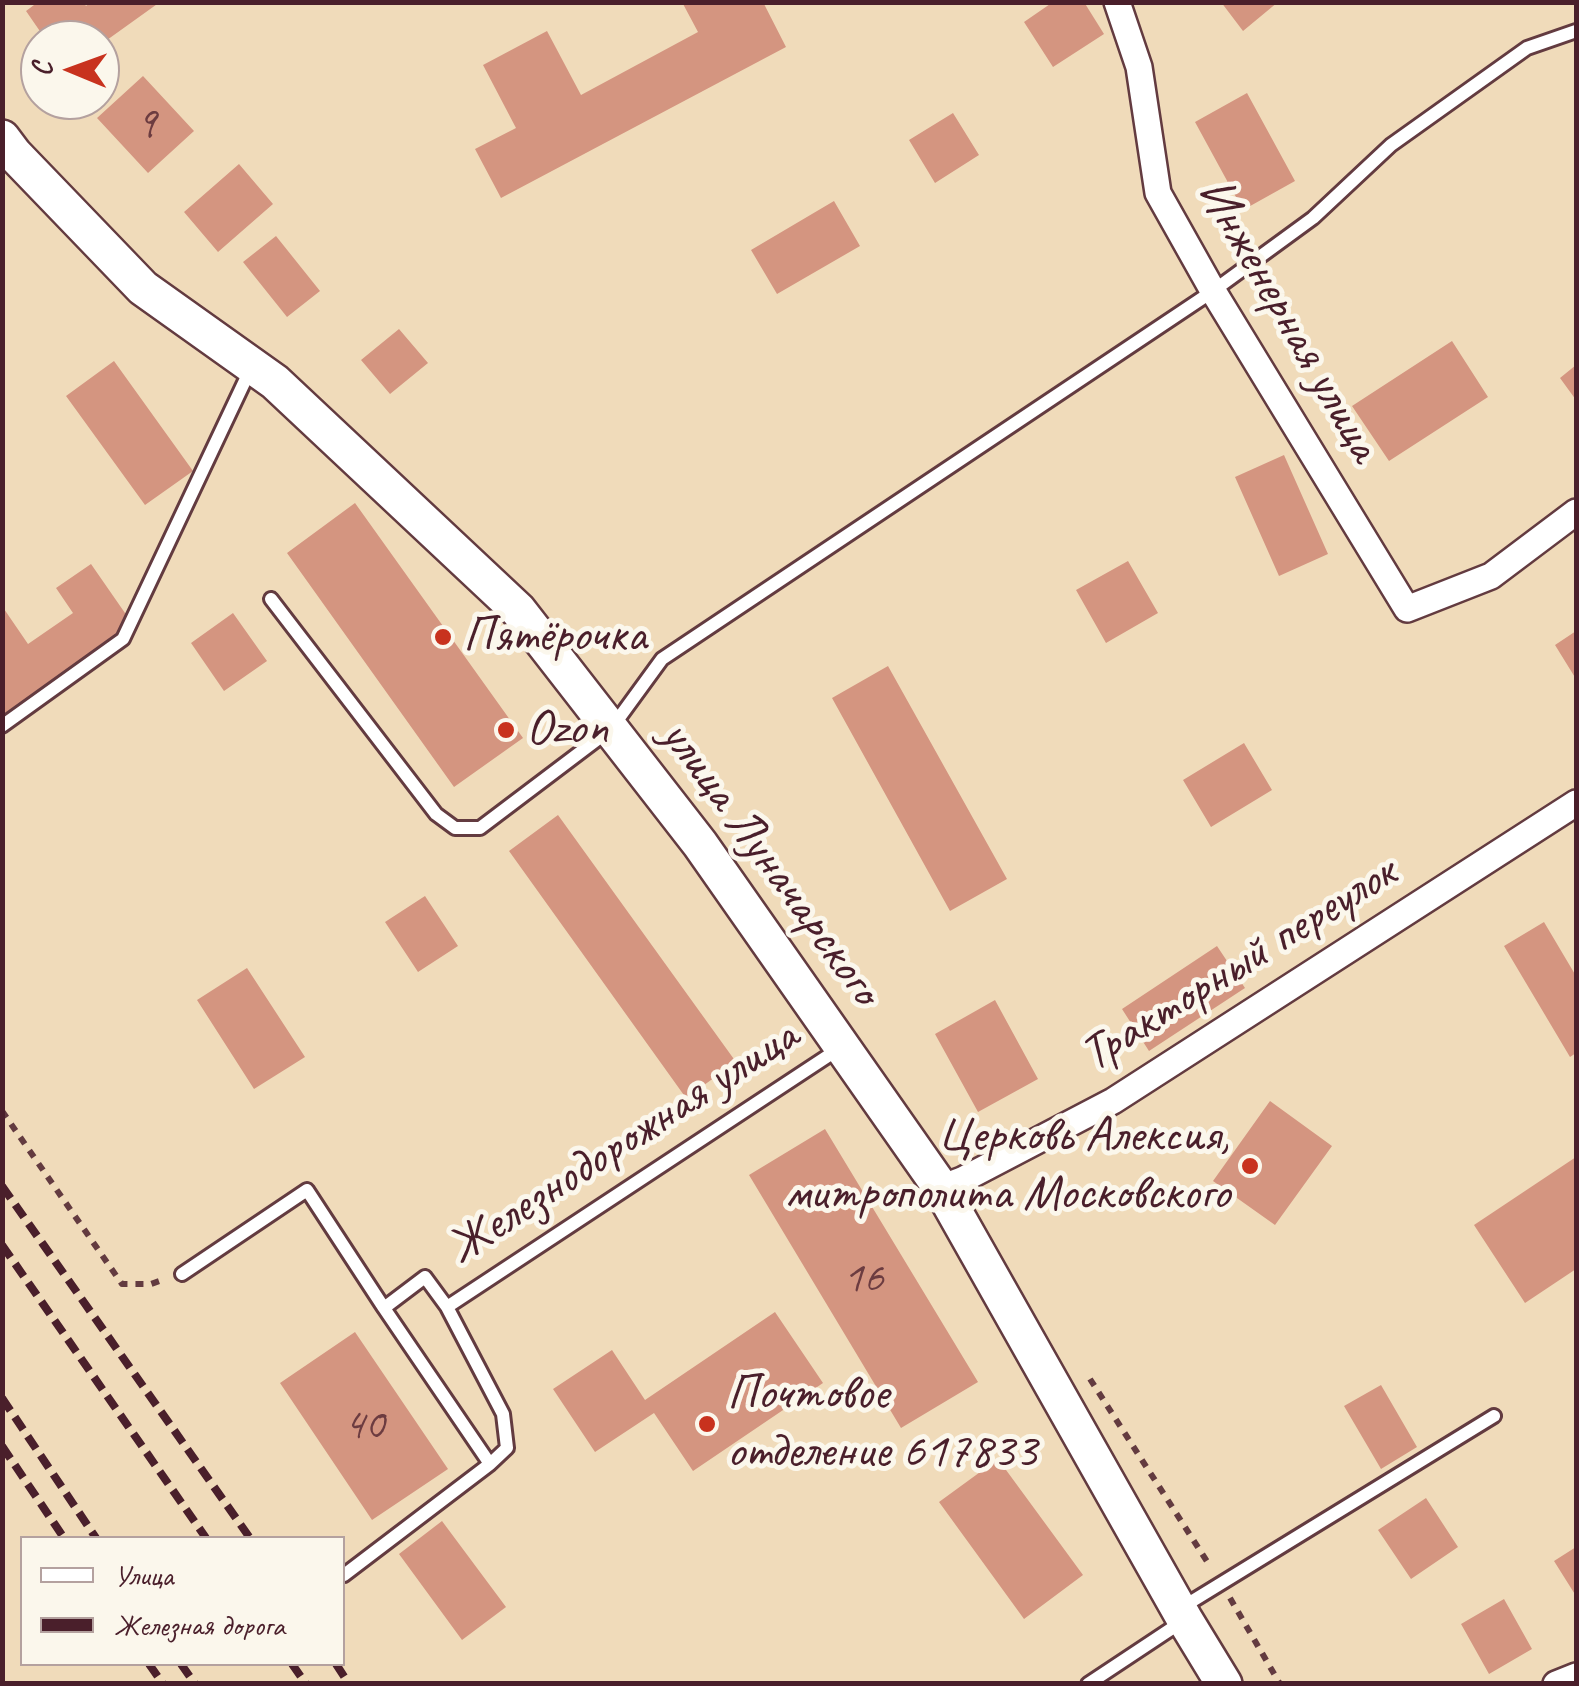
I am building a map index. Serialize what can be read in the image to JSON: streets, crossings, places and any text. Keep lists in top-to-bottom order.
{
  "streets": {
    "street": ["Инженерная улица", "улица Луначарского", "Тракторный переулок"],
    "lane": ["Железнодорожная улица"]
  },
  "crossings": [
    ["улица Луначарского", "Тракторный переулок"],
    ["улица Луначарского", "Железнодорожная улица"]
  ],
  "places": [
    "Пятёрочка",
    "Ozon",
    "Церковь Алексия, митрополита Московского",
    "Почтовое отделение 617833"
  ],
  "house_numbers": ["9", "16", "40"],
  "legend": ["Улица", "Железная дорога"],
  "north": "left"
}
